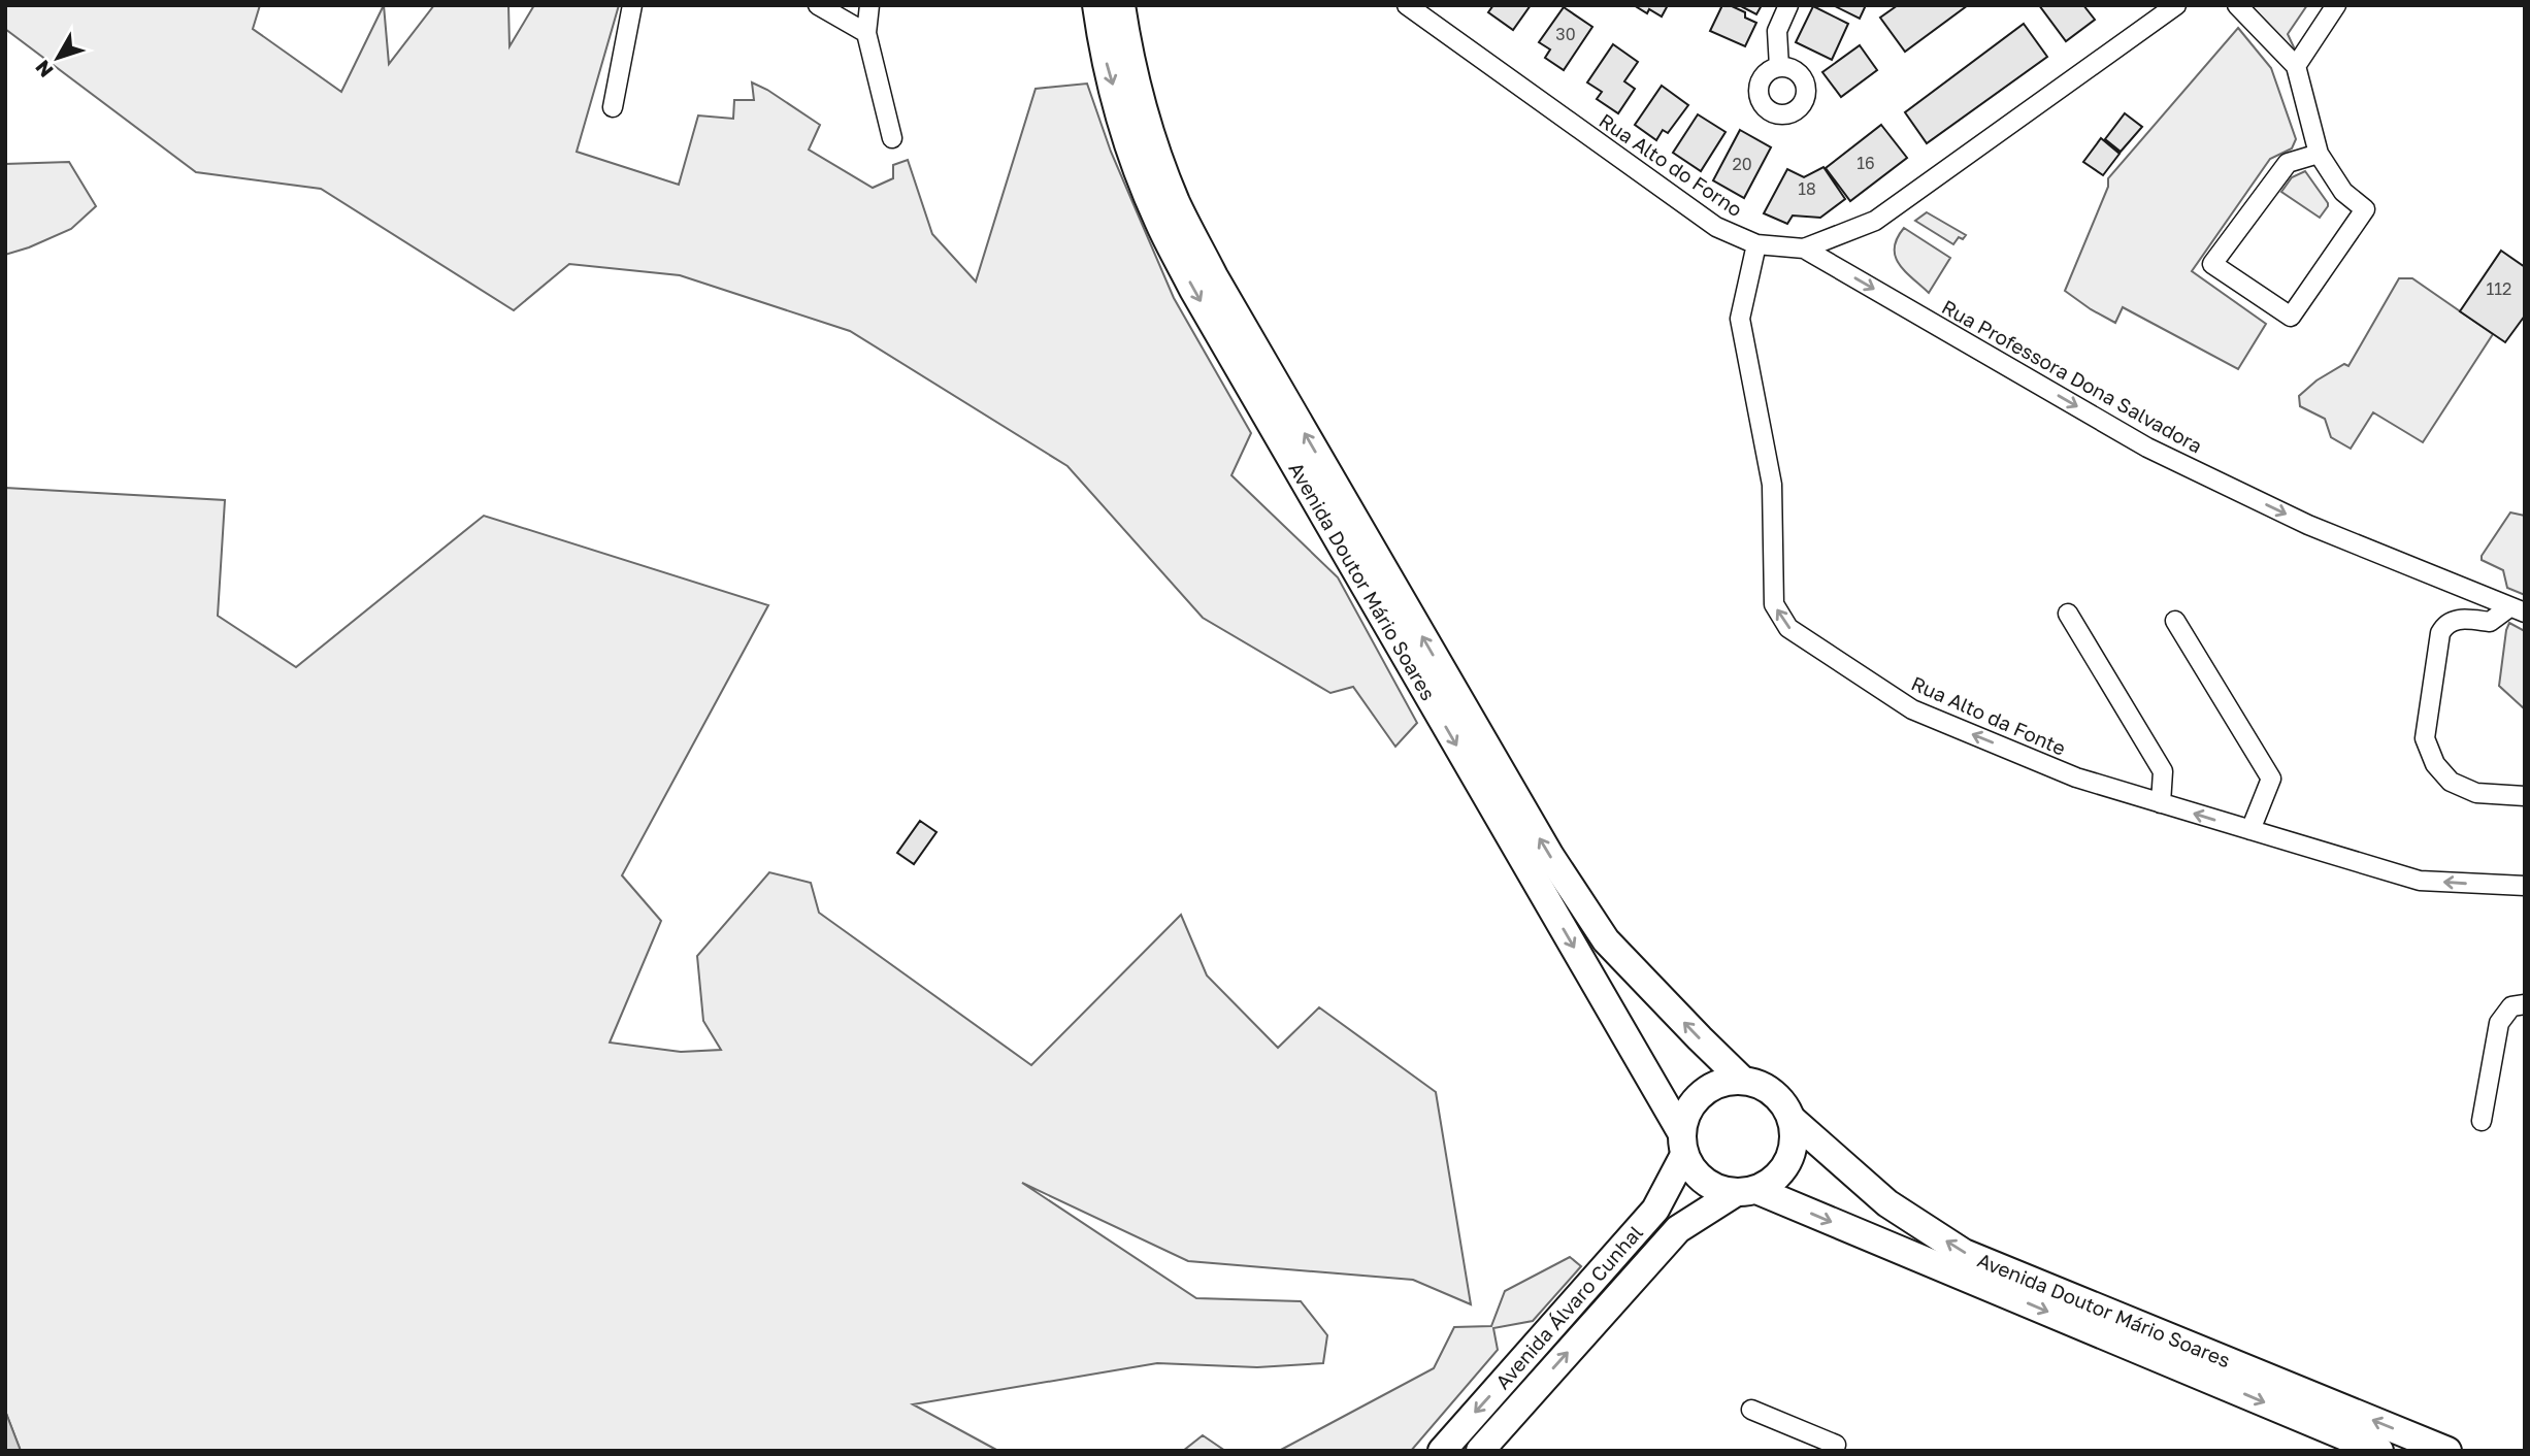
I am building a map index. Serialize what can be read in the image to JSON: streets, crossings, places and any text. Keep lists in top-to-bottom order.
{
  "streets": {
    "main road": ["Avenida Doutor Mário Soares", "Avenida Álvaro Cunhal"],
    "street": ["Rua Alto do Forno", "Rua Professora Dona Salvadora", "Rua Alto da Fonte"]
  },
  "crossings": [
    ["Rua Alto do Forno", "Rua Professora Dona Salvadora"],
    ["Rua Alto do Forno", "Rua Alto da Fonte"],
    ["Avenida Doutor Mário Soares", "Avenida Álvaro Cunhal"]
  ],
  "one_way": ["Rua Professora Dona Salvadora", "Rua Alto da Fonte"],
  "house_numbers": [
    "30",
    "16",
    "20",
    "18",
    "112"
  ],
  "north": "bottom left"
}
